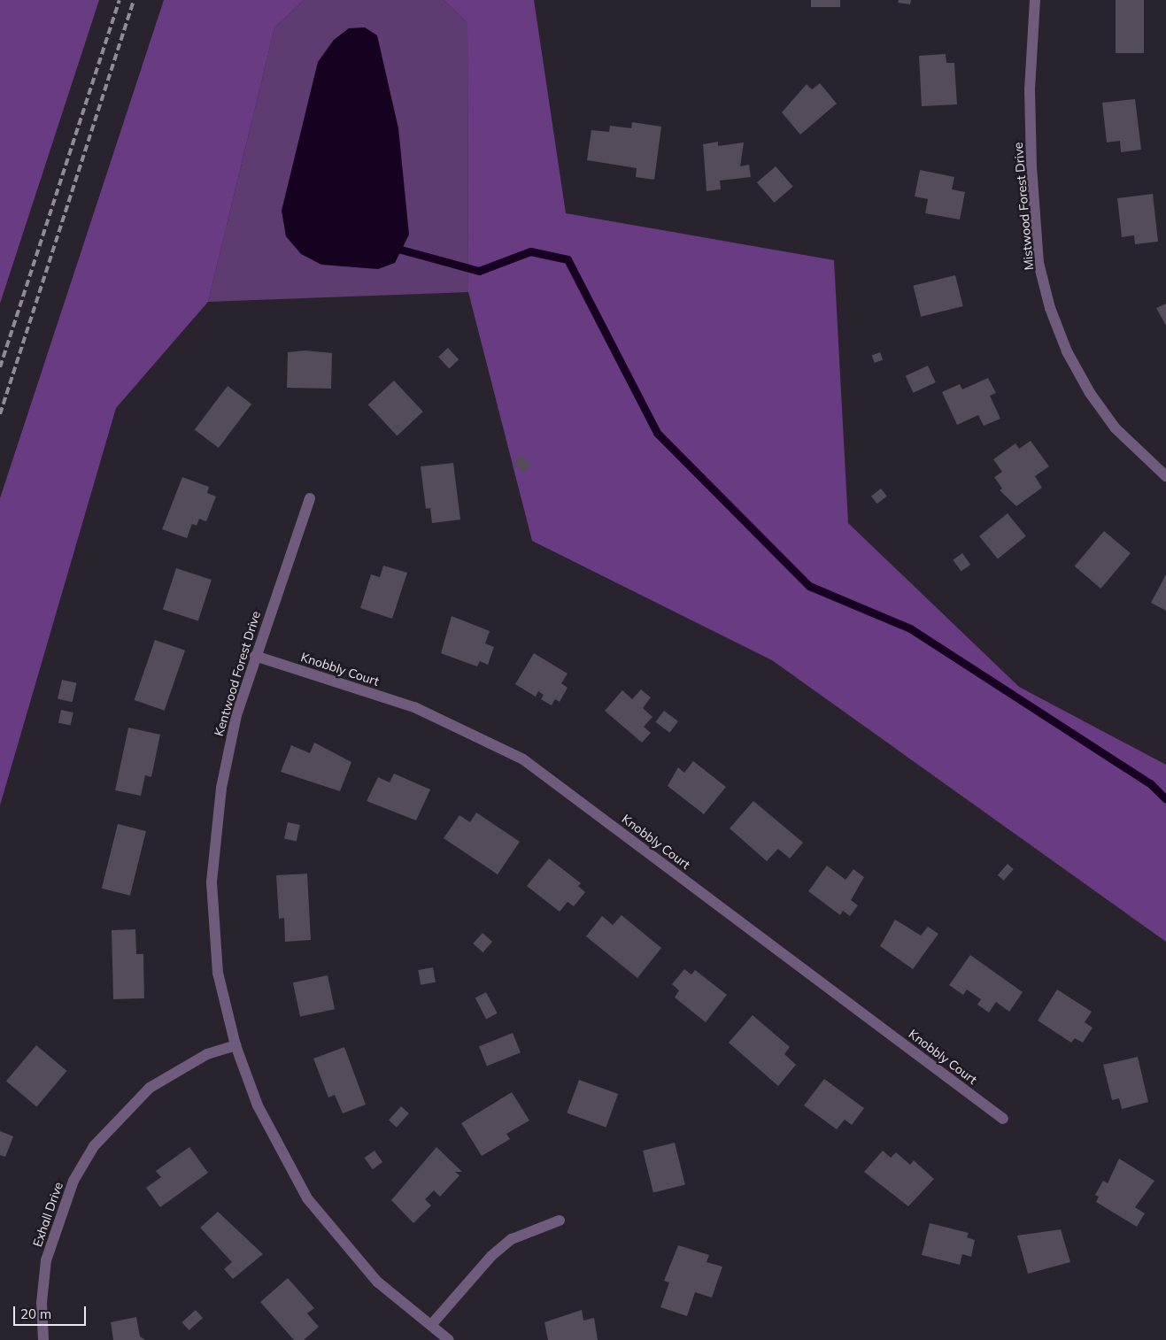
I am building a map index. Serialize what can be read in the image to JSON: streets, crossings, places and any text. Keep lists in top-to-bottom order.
{
  "streets": {
    "street": [
      "Mistwood Forest Drive",
      "Knobbly Court",
      "Kentwood Forest Drive",
      "Exhall Drive"
    ]
  },
  "crossings": [
    ["Knobbly Court", "Kentwood Forest Drive"],
    ["Kentwood Forest Drive", "Exhall Drive"]
  ],
  "scale_bar": "20 m"
}
